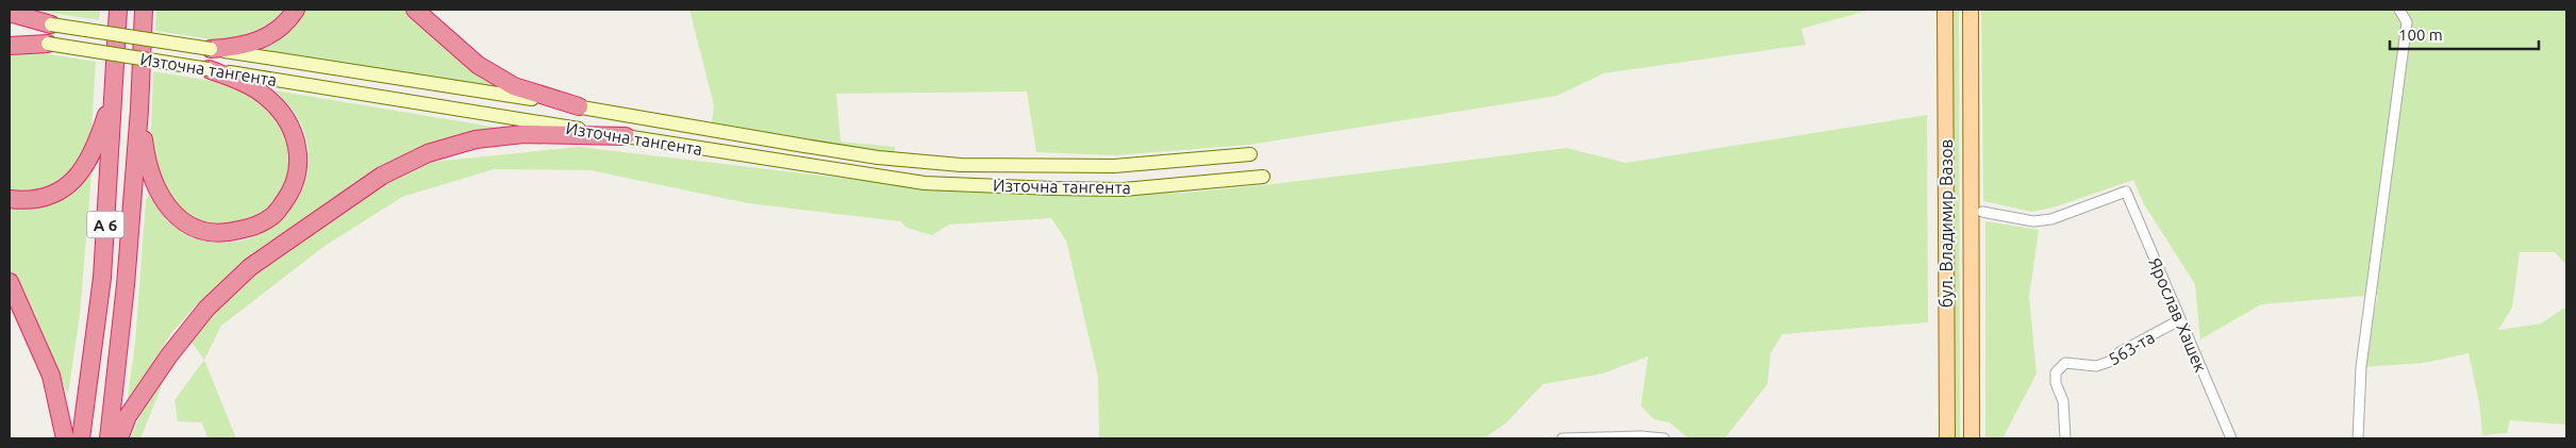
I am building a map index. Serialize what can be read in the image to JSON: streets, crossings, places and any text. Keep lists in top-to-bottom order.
{
  "streets": {
    "highway": ["A 6"],
    "main road": ["бул. Владимир Вазов"],
    "street": ["Източна тангента", "Ярослав Хашек", "563-та"]
  },
  "crossings": [
    ["Ярослав Хашек", "563-та"]
  ],
  "scale_bar": "100 m"
}
